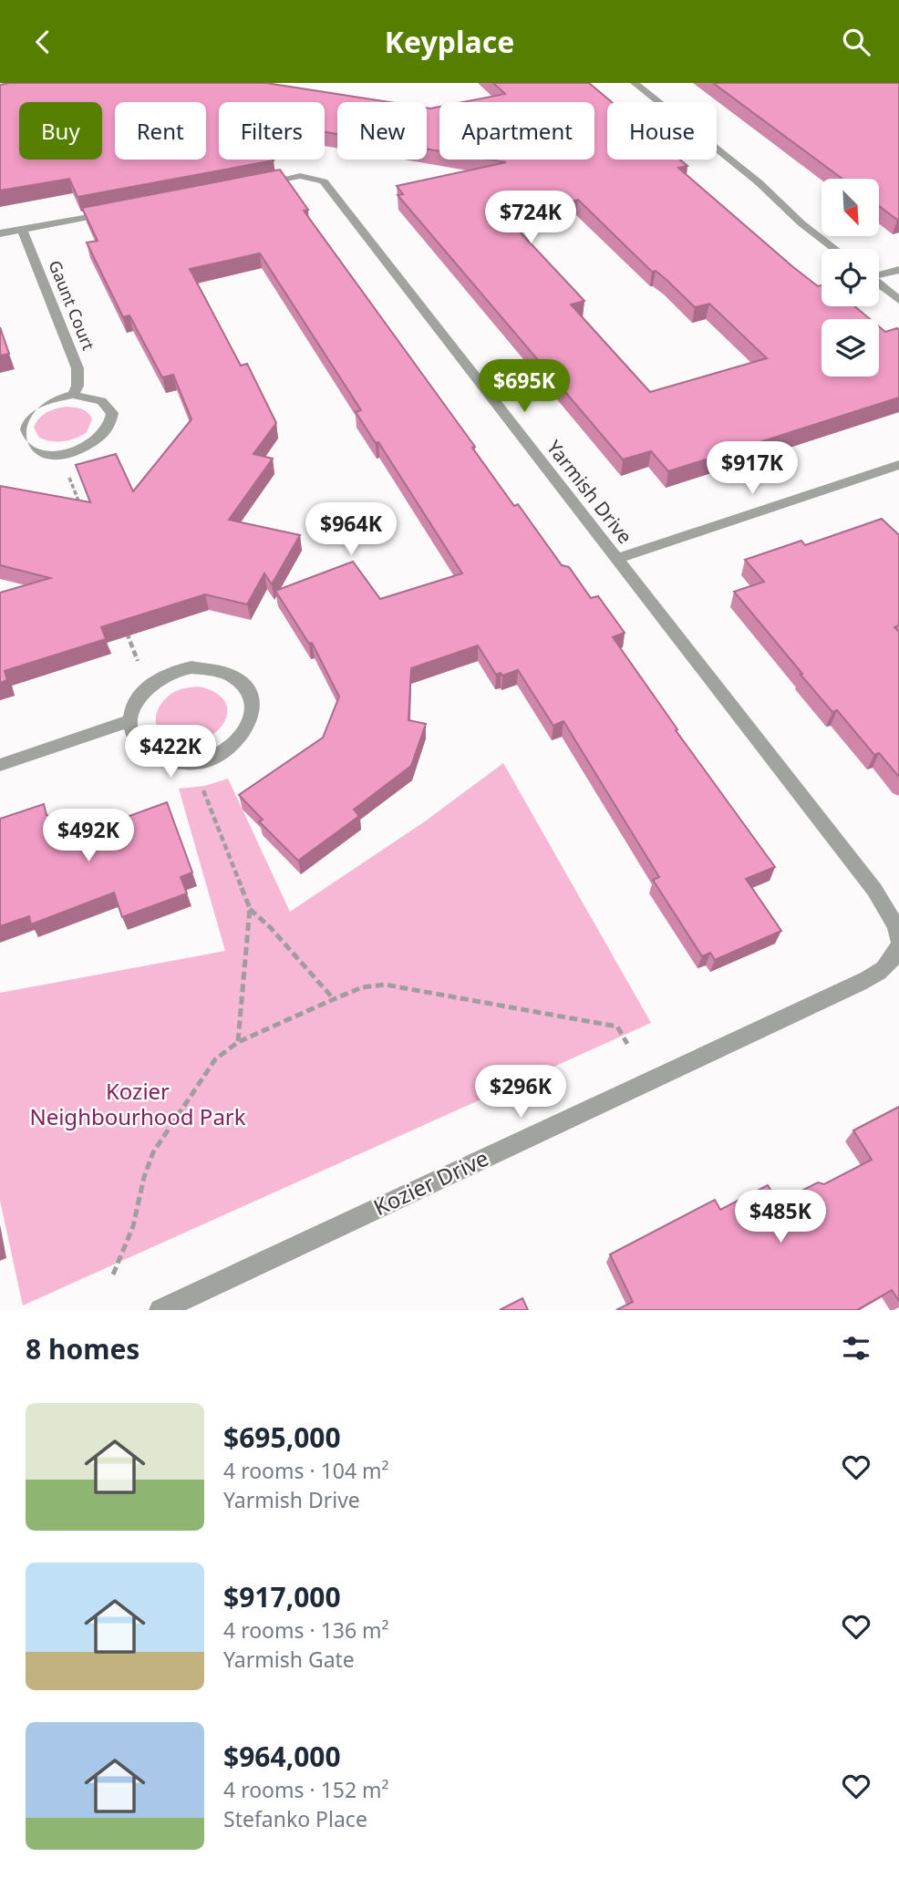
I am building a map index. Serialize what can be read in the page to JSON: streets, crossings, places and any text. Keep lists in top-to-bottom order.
{
  "streets": {
    "street": ["Gaunt Court", "Yarmish Drive", "Kozier Drive"]
  },
  "parks": ["Kozier Neighbourhood Park"],
  "north": "bottom right",
  "page": {
    "header": "Keyplace",
    "chip": [
      "Buy",
      "Rent",
      "Filters",
      "New",
      "Apartment",
      "House"
    ],
    "price": [
      "$724K",
      "$695K",
      "$917K",
      "$964K",
      "$422K",
      "$492K",
      "$296K",
      "$485K"
    ],
    "heading": "8 homes",
    "list": [
      {
        "name": "$695,000",
        "note": "4 rooms · 104 m² · Yarmish Drive"
      },
      {
        "name": "$917,000",
        "note": "4 rooms · 136 m² · Yarmish Gate"
      },
      {
        "name": "$964,000",
        "note": "4 rooms · 152 m² · Stefanko Place"
      }
    ]
  }
}
